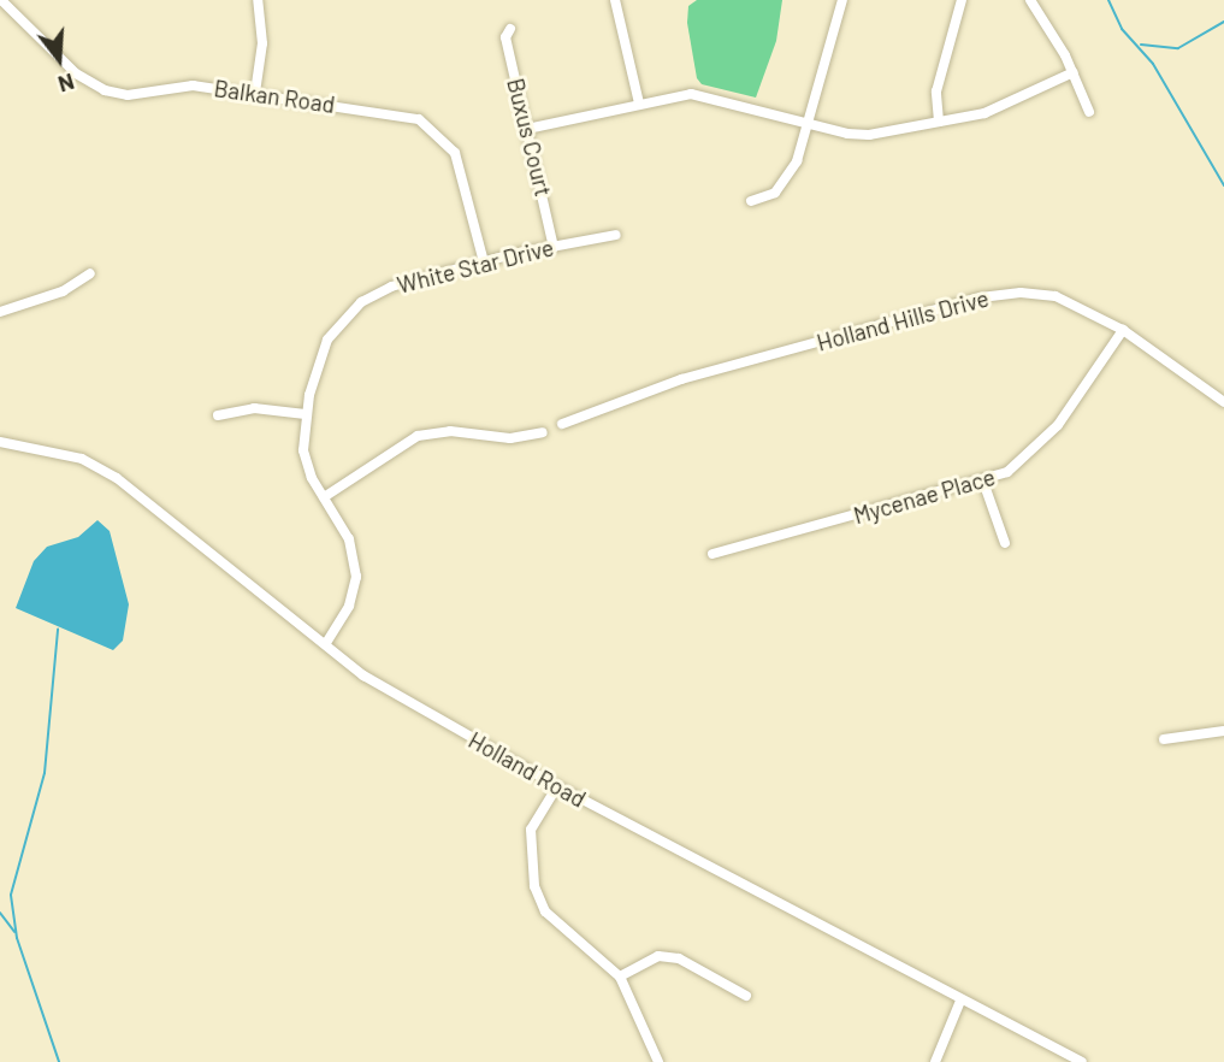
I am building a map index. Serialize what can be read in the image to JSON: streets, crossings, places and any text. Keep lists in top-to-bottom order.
{
  "streets": {
    "street": [
      "Balkan Road",
      "Buxus Court",
      "White Star Drive",
      "Holland Hills Drive",
      "Mycenae Place",
      "Holland Road"
    ]
  },
  "crossings": [
    ["Balkan Road", "White Star Drive"],
    ["Buxus Court", "White Star Drive"],
    ["White Star Drive", "Holland Road"],
    ["Holland Hills Drive", "Mycenae Place"]
  ],
  "north": "bottom"
}
